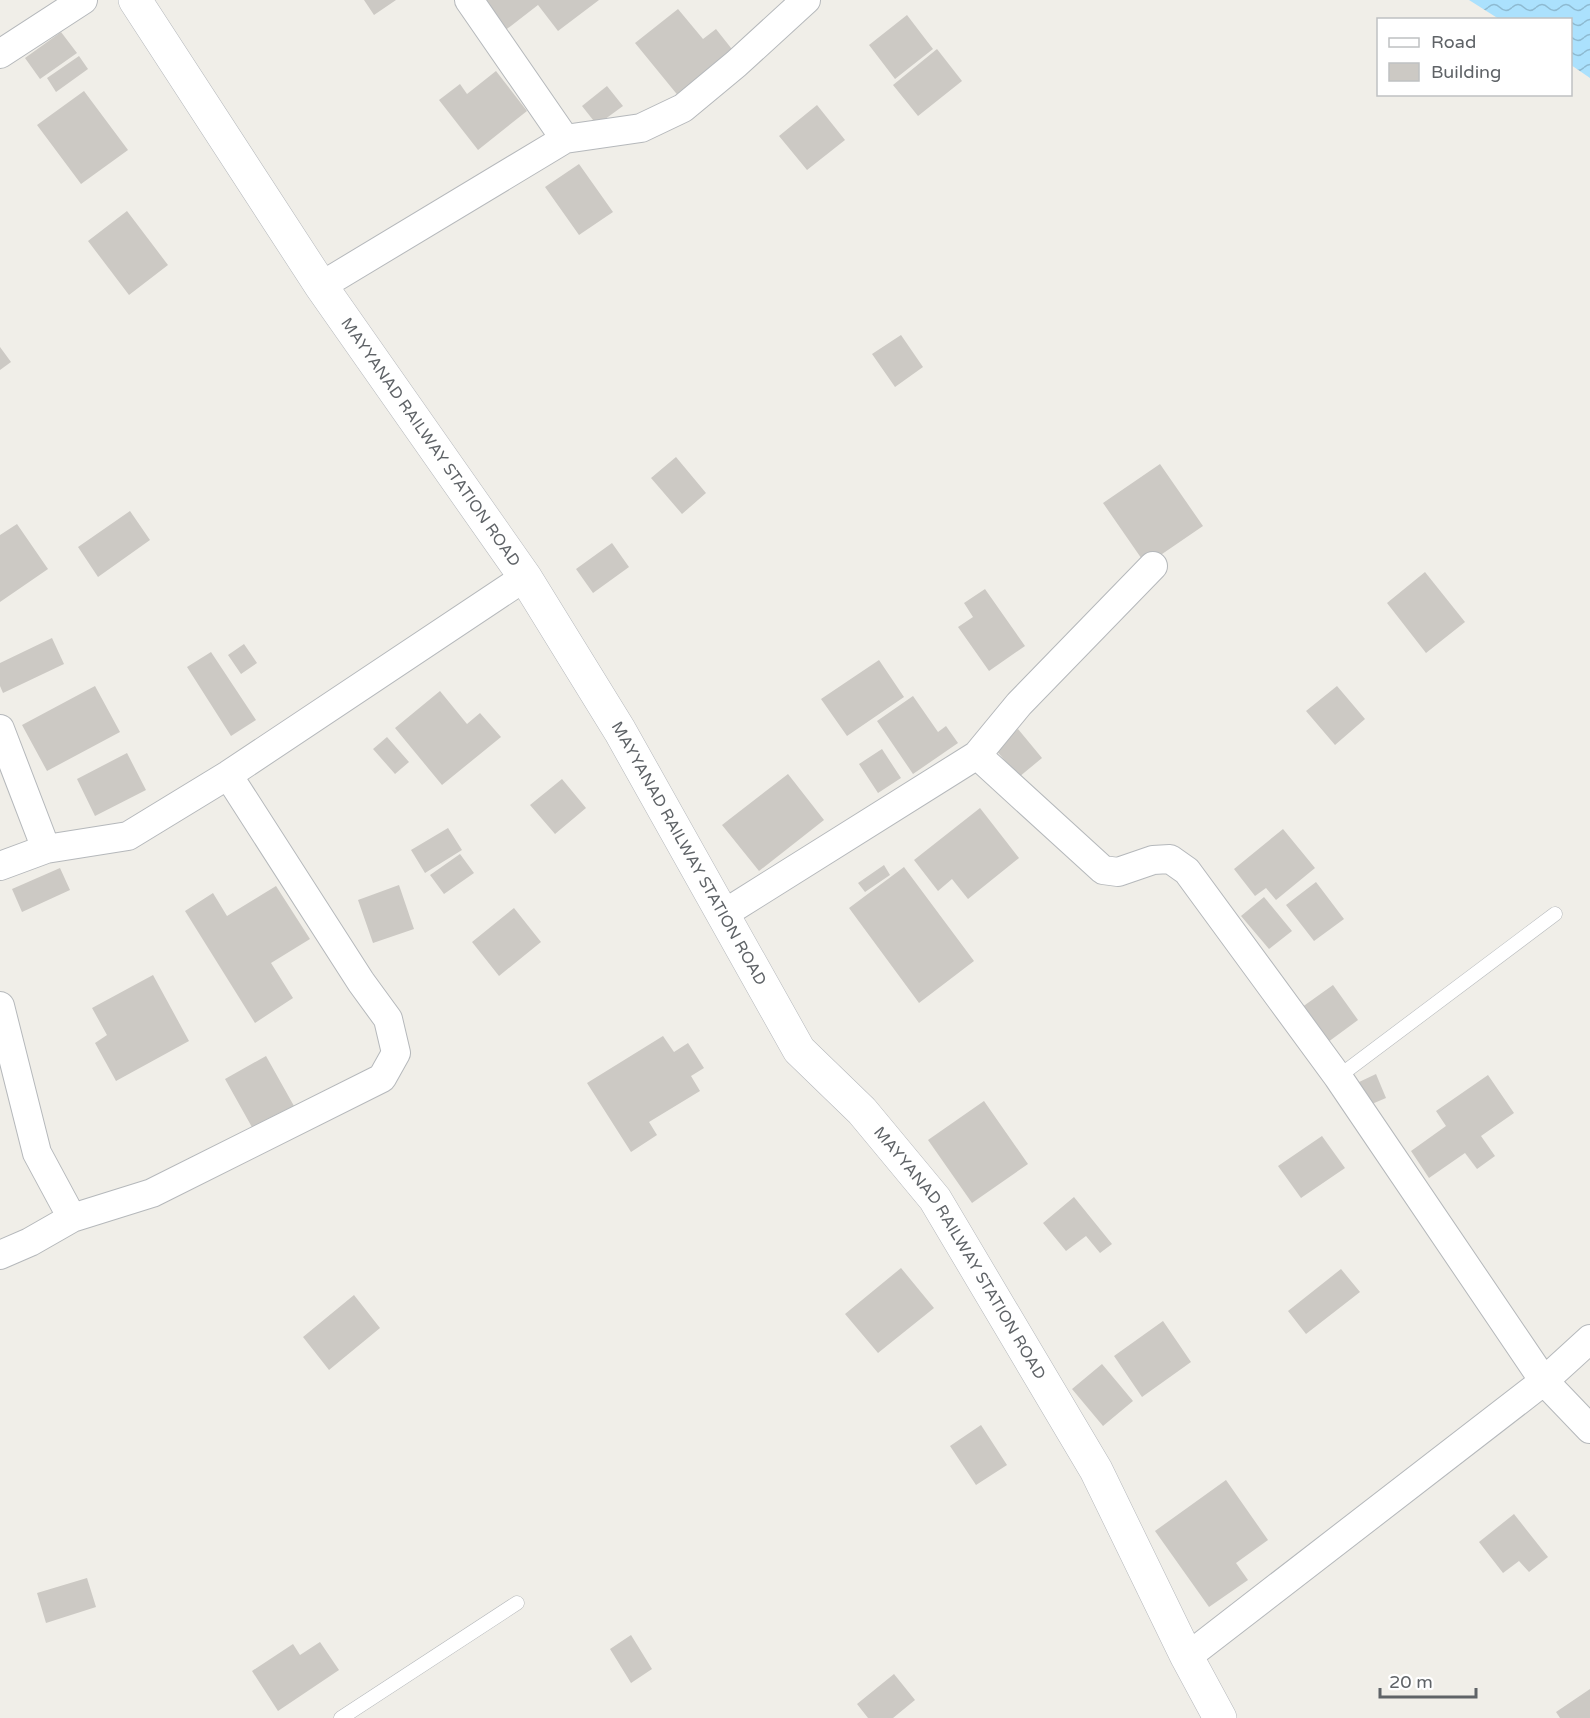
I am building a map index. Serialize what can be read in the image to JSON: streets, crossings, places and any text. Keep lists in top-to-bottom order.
{
  "streets": {
    "main road": ["MAYYANAD RAILWAY STATION ROAD"]
  },
  "legend": ["Road", "Building"],
  "scale_bar": "20 m"
}
